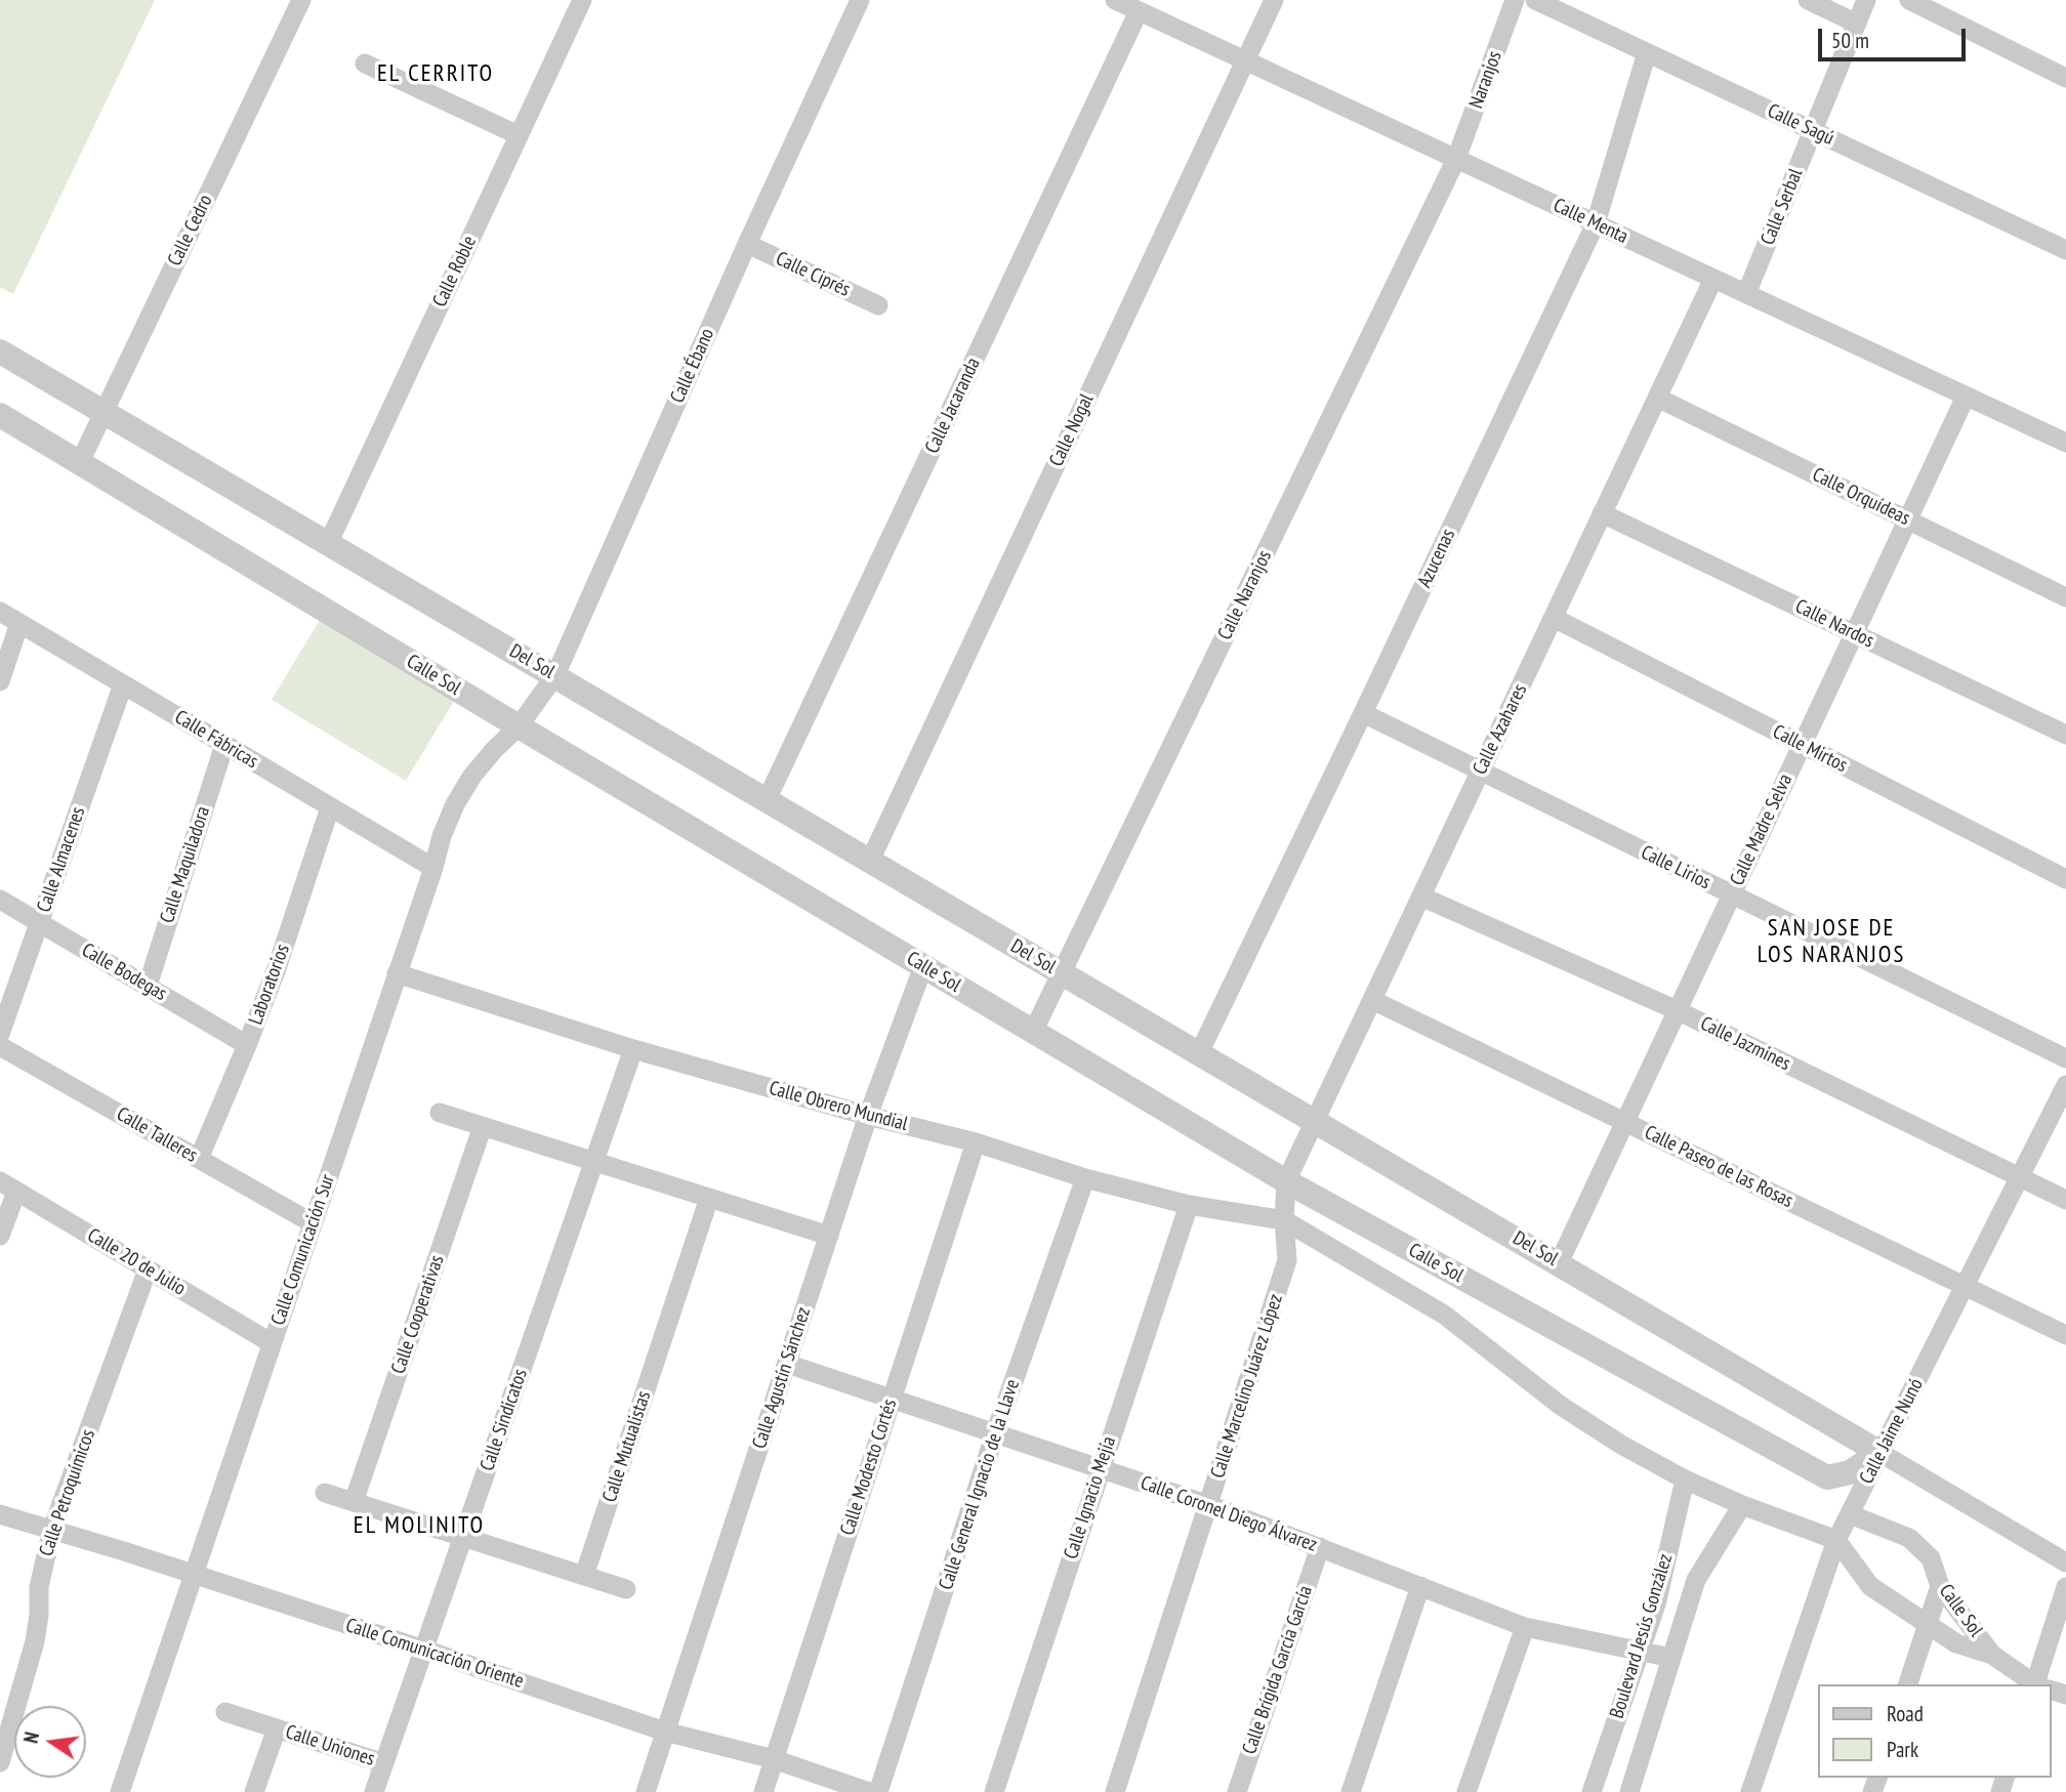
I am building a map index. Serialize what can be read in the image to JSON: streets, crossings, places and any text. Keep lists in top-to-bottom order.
{
  "streets": {
    "street": [
      "Naranjos",
      "Calle Sagú",
      "Calle Serbal",
      "Calle Menta",
      "Calle Cedro",
      "Calle Roble",
      "Calle Ciprés",
      "Calle Ébano",
      "Calle Jacaranda",
      "Calle Nogal",
      "Calle Orquídeas",
      "Azucenas",
      "Calle Naranjos",
      "Calle Nardos",
      "Del Sol",
      "Calle Sol",
      "Calle Azahares",
      "Calle Fábricas",
      "Calle Mirtos",
      "Calle Madre Selva",
      "Calle Almacenes",
      "Calle Maquiladora",
      "Calle Lirios",
      "Calle Bodegas",
      "Laboratorios",
      "Calle Jazmines",
      "Calle Obrero Mundial",
      "Calle Talleres",
      "Calle Paseo de las Rosas",
      "Calle Comunicación Sur",
      "Calle 20 de Julio",
      "Calle Cooperativas",
      "Calle Agustín Sánchez",
      "Calle Marcelino Juárez López",
      "Calle Sindicatos",
      "Calle Jaime Nunó",
      "Calle Mutualistas",
      "Calle Modesto Cortés",
      "Calle General Ignacio de la Llave",
      "Calle Petroquímicos",
      "Calle Ignacio Mejía",
      "Calle Coronel Diego Álvarez",
      "Boulevard Jesús González",
      "Calle Comunicación Oriente",
      "Calle Brígida García García",
      "Calle Uniones"
    ]
  },
  "crossings": [
    ["Naranjos", "Calle Menta"],
    ["Naranjos", "Calle Naranjos"],
    ["Calle Sagú", "Calle Serbal"],
    ["Calle Sagú", "Azucenas"],
    ["Calle Serbal", "Calle Menta"],
    ["Calle Menta", "Calle Jacaranda"],
    ["Calle Menta", "Calle Nogal"],
    ["Calle Menta", "Azucenas"],
    ["Calle Menta", "Calle Naranjos"],
    ["Calle Menta", "Calle Azahares"],
    ["Calle Menta", "Calle Madre Selva"],
    ["Calle Cedro", "Del Sol"],
    ["Calle Cedro", "Calle Sol"],
    ["Calle Roble", "Del Sol"],
    ["Calle Ciprés", "Calle Ébano"],
    ["Calle Ébano", "Del Sol"],
    ["Calle Ébano", "Calle Sol"],
    ["Calle Ébano", "Calle Comunicación Sur"],
    ["Calle Jacaranda", "Del Sol"],
    ["Calle Nogal", "Del Sol"],
    ["Calle Orquídeas", "Calle Azahares"],
    ["Calle Orquídeas", "Calle Madre Selva"],
    ["Azucenas", "Del Sol"],
    ["Azucenas", "Calle Lirios"],
    ["Calle Naranjos", "Del Sol"],
    ["Calle Naranjos", "Calle Sol"],
    ["Calle Nardos", "Calle Azahares"],
    ["Calle Nardos", "Calle Madre Selva"],
    ["Del Sol", "Calle Sol"],
    ["Del Sol", "Calle Azahares"],
    ["Del Sol", "Calle Madre Selva"],
    ["Del Sol", "Calle Jaime Nunó"],
    ["Calle Sol", "Calle Azahares"],
    ["Calle Sol", "Calle Comunicación Sur"],
    ["Calle Sol", "Calle Agustín Sánchez"],
    ["Calle Sol", "Calle Marcelino Juárez López"],
    ["Calle Sol", "Calle Jaime Nunó"],
    ["Calle Azahares", "Calle Mirtos"],
    ["Calle Azahares", "Calle Lirios"],
    ["Calle Azahares", "Calle Jazmines"],
    ["Calle Azahares", "Calle Paseo de las Rosas"],
    ["Calle Azahares", "Calle Marcelino Juárez López"],
    ["Calle Fábricas", "Calle Almacenes"],
    ["Calle Fábricas", "Calle Maquiladora"],
    ["Calle Fábricas", "Laboratorios"],
    ["Calle Fábricas", "Calle Comunicación Sur"],
    ["Calle Mirtos", "Calle Madre Selva"],
    ["Calle Madre Selva", "Calle Lirios"],
    ["Calle Madre Selva", "Calle Jazmines"],
    ["Calle Madre Selva", "Calle Paseo de las Rosas"],
    ["Calle Almacenes", "Calle Bodegas"],
    ["Calle Maquiladora", "Calle Bodegas"],
    ["Calle Bodegas", "Laboratorios"],
    ["Laboratorios", "Calle Talleres"],
    ["Calle Jazmines", "Calle Jaime Nunó"],
    ["Calle Obrero Mundial", "Calle Comunicación Sur"],
    ["Calle Obrero Mundial", "Calle Agustín Sánchez"],
    ["Calle Obrero Mundial", "Calle Marcelino Juárez López"],
    ["Calle Obrero Mundial", "Calle Sindicatos"],
    ["Calle Obrero Mundial", "Calle Modesto Cortés"],
    ["Calle Obrero Mundial", "Calle General Ignacio de la Llave"],
    ["Calle Obrero Mundial", "Calle Ignacio Mejía"],
    ["Calle Talleres", "Calle Comunicación Sur"],
    ["Calle Paseo de las Rosas", "Calle Jaime Nunó"],
    ["Calle Comunicación Sur", "Calle 20 de Julio"],
    ["Calle Comunicación Sur", "Calle Comunicación Oriente"],
    ["Calle 20 de Julio", "Calle Petroquímicos"],
    ["Calle Agustín Sánchez", "Calle Coronel Diego Álvarez"],
    ["Calle Agustín Sánchez", "Calle Comunicación Oriente"],
    ["Calle Marcelino Juárez López", "Calle Coronel Diego Álvarez"],
    ["Calle Sindicatos", "Calle Comunicación Oriente"],
    ["Calle Sindicatos", "Calle Uniones"],
    ["Calle Modesto Cortés", "Calle Coronel Diego Álvarez"],
    ["Calle Modesto Cortés", "Calle Comunicación Oriente"],
    ["Calle General Ignacio de la Llave", "Calle Coronel Diego Álvarez"],
    ["Calle Petroquímicos", "Calle Comunicación Oriente"],
    ["Calle Ignacio Mejía", "Calle Coronel Diego Álvarez"],
    ["Calle Coronel Diego Álvarez", "Boulevard Jesús González"],
    ["Calle Coronel Diego Álvarez", "Calle Brígida García García"]
  ],
  "districts": ["EL CERRITO", "SAN JOSE DE LOS NARANJOS", "EL MOLINITO"],
  "legend": ["Road", "Park"],
  "scale_bar": "50 m",
  "north": "left"
}
